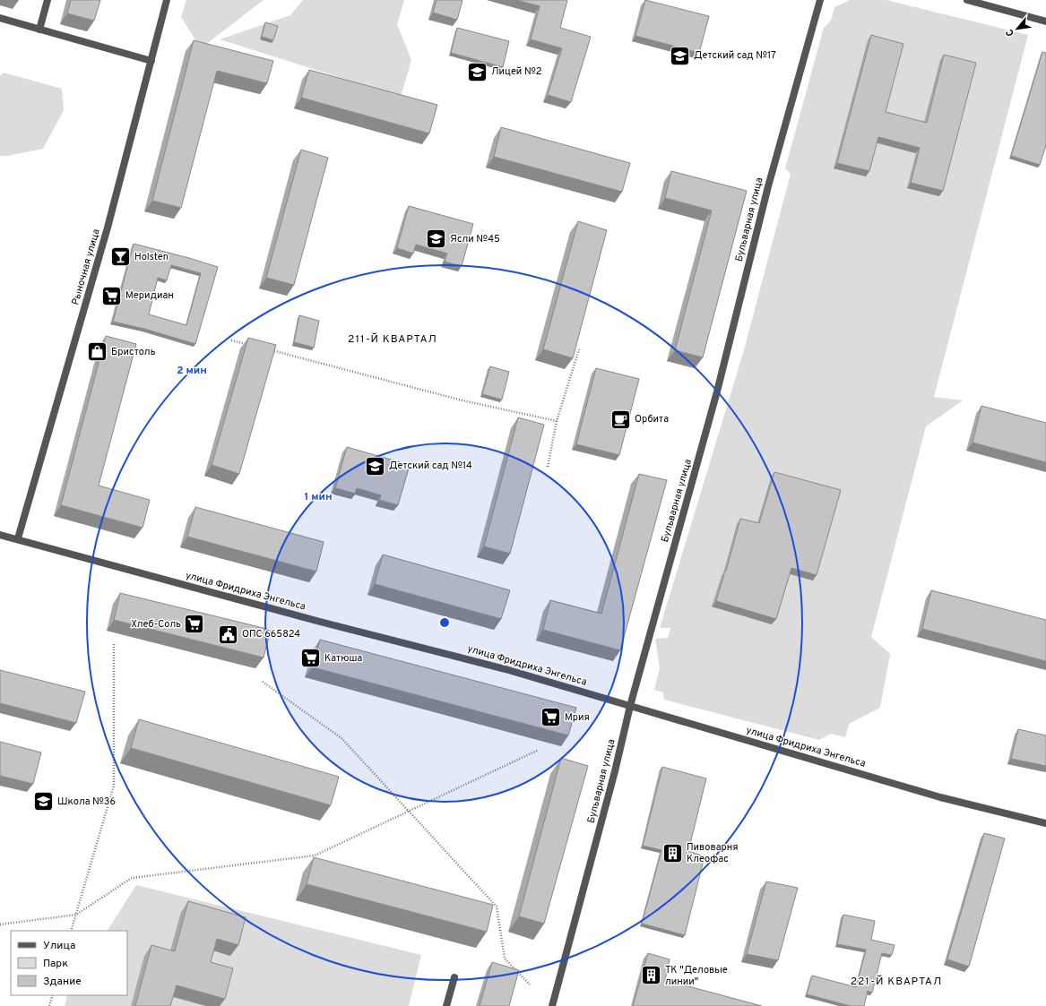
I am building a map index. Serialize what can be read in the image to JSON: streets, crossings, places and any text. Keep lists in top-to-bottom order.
{
  "streets": {
    "street": ["Бульварная улица", "Рыночная улица", "улица Фридриха Энгельса"]
  },
  "crossings": [
    ["Бульварная улица", "улица Фридриха Энгельса"],
    ["Рыночная улица", "улица Фридриха Энгельса"]
  ],
  "districts": ["211-Й КВАРТАЛ", "221-Й КВАРТАЛ"],
  "places": {
    "school or university": [
      "Детский сад №17",
      "Лицей №2",
      "Ясли №45",
      "Детский сад №14",
      "Школа №36"
    ],
    "bar": ["Holsten"],
    "supermarket": [
      "Меридиан",
      "Хлеб-Соль",
      "Катюша",
      "Мрия"
    ],
    "shop": ["Бристоль"],
    "cafe": ["Орбита"],
    "public building": ["ОПС 665824"],
    "building": ["Пивоварня Клеофас", "ТК \"Деловые линии\""]
  },
  "legend": ["Улица", "Парк", "Здание"],
  "north": "bottom left",
  "rings": ["2 мин", "1 мин"]
}
